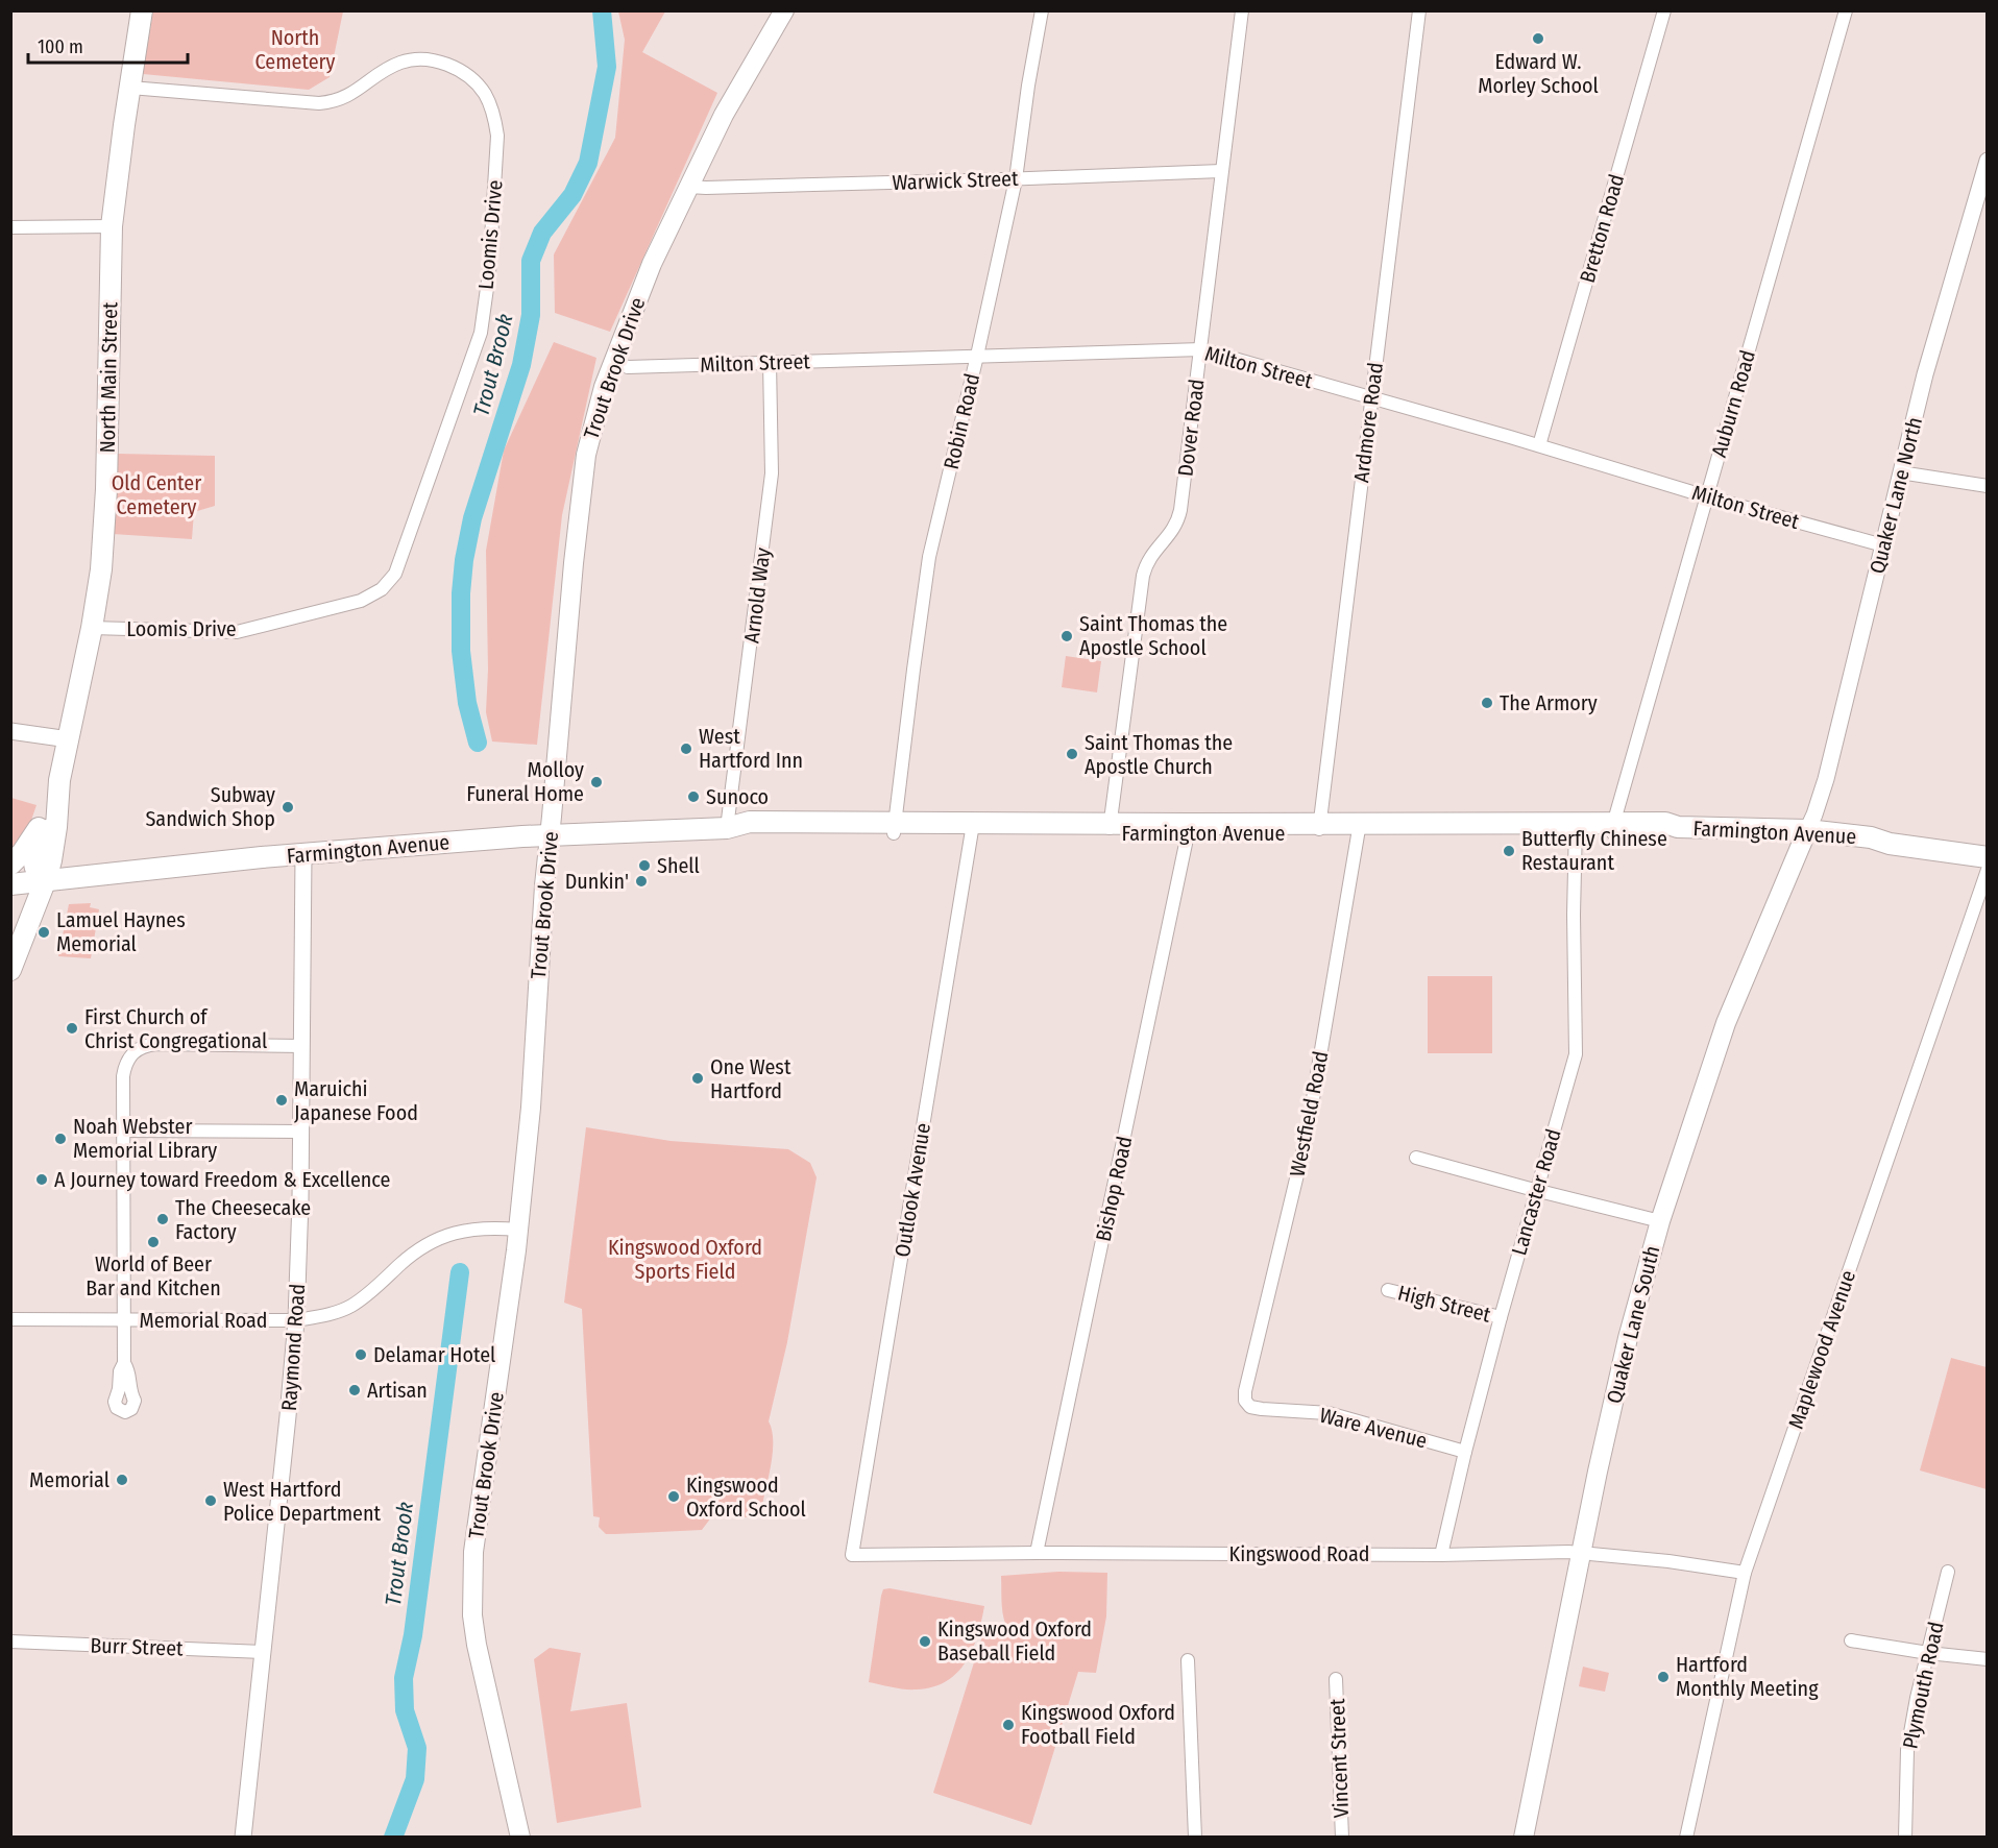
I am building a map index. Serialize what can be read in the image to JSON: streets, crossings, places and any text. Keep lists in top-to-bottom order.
{
  "streets": {
    "main road": [
      "Trout Brook Drive",
      "North Main Street",
      "Farmington Avenue",
      "Quaker Lane South"
    ],
    "street": [
      "Warwick Street",
      "Bretton Road",
      "Loomis Drive",
      "Milton Street",
      "Auburn Road",
      "Robin Road",
      "Ardmore Road",
      "Dover Road",
      "Quaker Lane North",
      "Arnold Way",
      "Westfield Road",
      "Bishop Road",
      "Outlook Avenue",
      "Lancaster Road",
      "High Street",
      "Memorial Road",
      "Raymond Road",
      "Maplewood Avenue",
      "Ware Avenue",
      "Kingswood Road",
      "Burr Street",
      "Plymouth Road",
      "Vincent Street"
    ]
  },
  "crossings": [
    ["Warwick Street", "Trout Brook Drive"],
    ["Warwick Street", "Robin Road"],
    ["Warwick Street", "Dover Road"],
    ["Bretton Road", "Milton Street"],
    ["Loomis Drive", "North Main Street"],
    ["Milton Street", "Trout Brook Drive"],
    ["Milton Street", "Auburn Road"],
    ["Milton Street", "Robin Road"],
    ["Milton Street", "Ardmore Road"],
    ["Milton Street", "Dover Road"],
    ["Milton Street", "Quaker Lane North"],
    ["Milton Street", "Arnold Way"],
    ["Trout Brook Drive", "Farmington Avenue"],
    ["Trout Brook Drive", "Memorial Road"],
    ["North Main Street", "Farmington Avenue"],
    ["Auburn Road", "Farmington Avenue"],
    ["Robin Road", "Farmington Avenue"],
    ["Ardmore Road", "Farmington Avenue"],
    ["Dover Road", "Farmington Avenue"],
    ["Quaker Lane North", "Farmington Avenue"],
    ["Quaker Lane North", "Quaker Lane South"],
    ["Arnold Way", "Farmington Avenue"],
    ["Farmington Avenue", "Westfield Road"],
    ["Farmington Avenue", "Bishop Road"],
    ["Farmington Avenue", "Outlook Avenue"],
    ["Farmington Avenue", "Lancaster Road"],
    ["Farmington Avenue", "Quaker Lane South"],
    ["Farmington Avenue", "Raymond Road"],
    ["Westfield Road", "Ware Avenue"],
    ["Bishop Road", "Kingswood Road"],
    ["Outlook Avenue", "Kingswood Road"],
    ["Lancaster Road", "High Street"],
    ["Lancaster Road", "Ware Avenue"],
    ["Lancaster Road", "Kingswood Road"],
    ["Memorial Road", "Raymond Road"],
    ["Quaker Lane South", "Kingswood Road"],
    ["Raymond Road", "Burr Street"],
    ["Maplewood Avenue", "Kingswood Road"]
  ],
  "water": ["Trout Brook"],
  "parks": ["North Cemetery", "Old Center Cemetery", "Kingswood Oxford Sports Field"],
  "places": [
    "Edward W. Morley School",
    "Saint Thomas the Apostle School",
    "The Armory",
    "West Hartford Inn",
    "Saint Thomas the Apostle Church",
    "Molloy Funeral Home",
    "Sunoco",
    "Subway Sandwich Shop",
    "Butterfly Chinese Restaurant",
    "Shell",
    "Dunkin'",
    "Lamuel Haynes Memorial",
    "First Church of Christ Congregational",
    "One West Hartford",
    "Maruichi Japanese Food",
    "Noah Webster Memorial Library",
    "A Journey toward Freedom & Excellence",
    "The Cheesecake Factory",
    "World of Beer Bar and Kitchen",
    "Delamar Hotel",
    "Artisan",
    "Memorial",
    "Kingswood Oxford School",
    "West Hartford Police Department",
    "Kingswood Oxford Baseball Field",
    "Hartford Monthly Meeting",
    "Kingswood Oxford Football Field"
  ],
  "scale_bar": "100 m"
}
